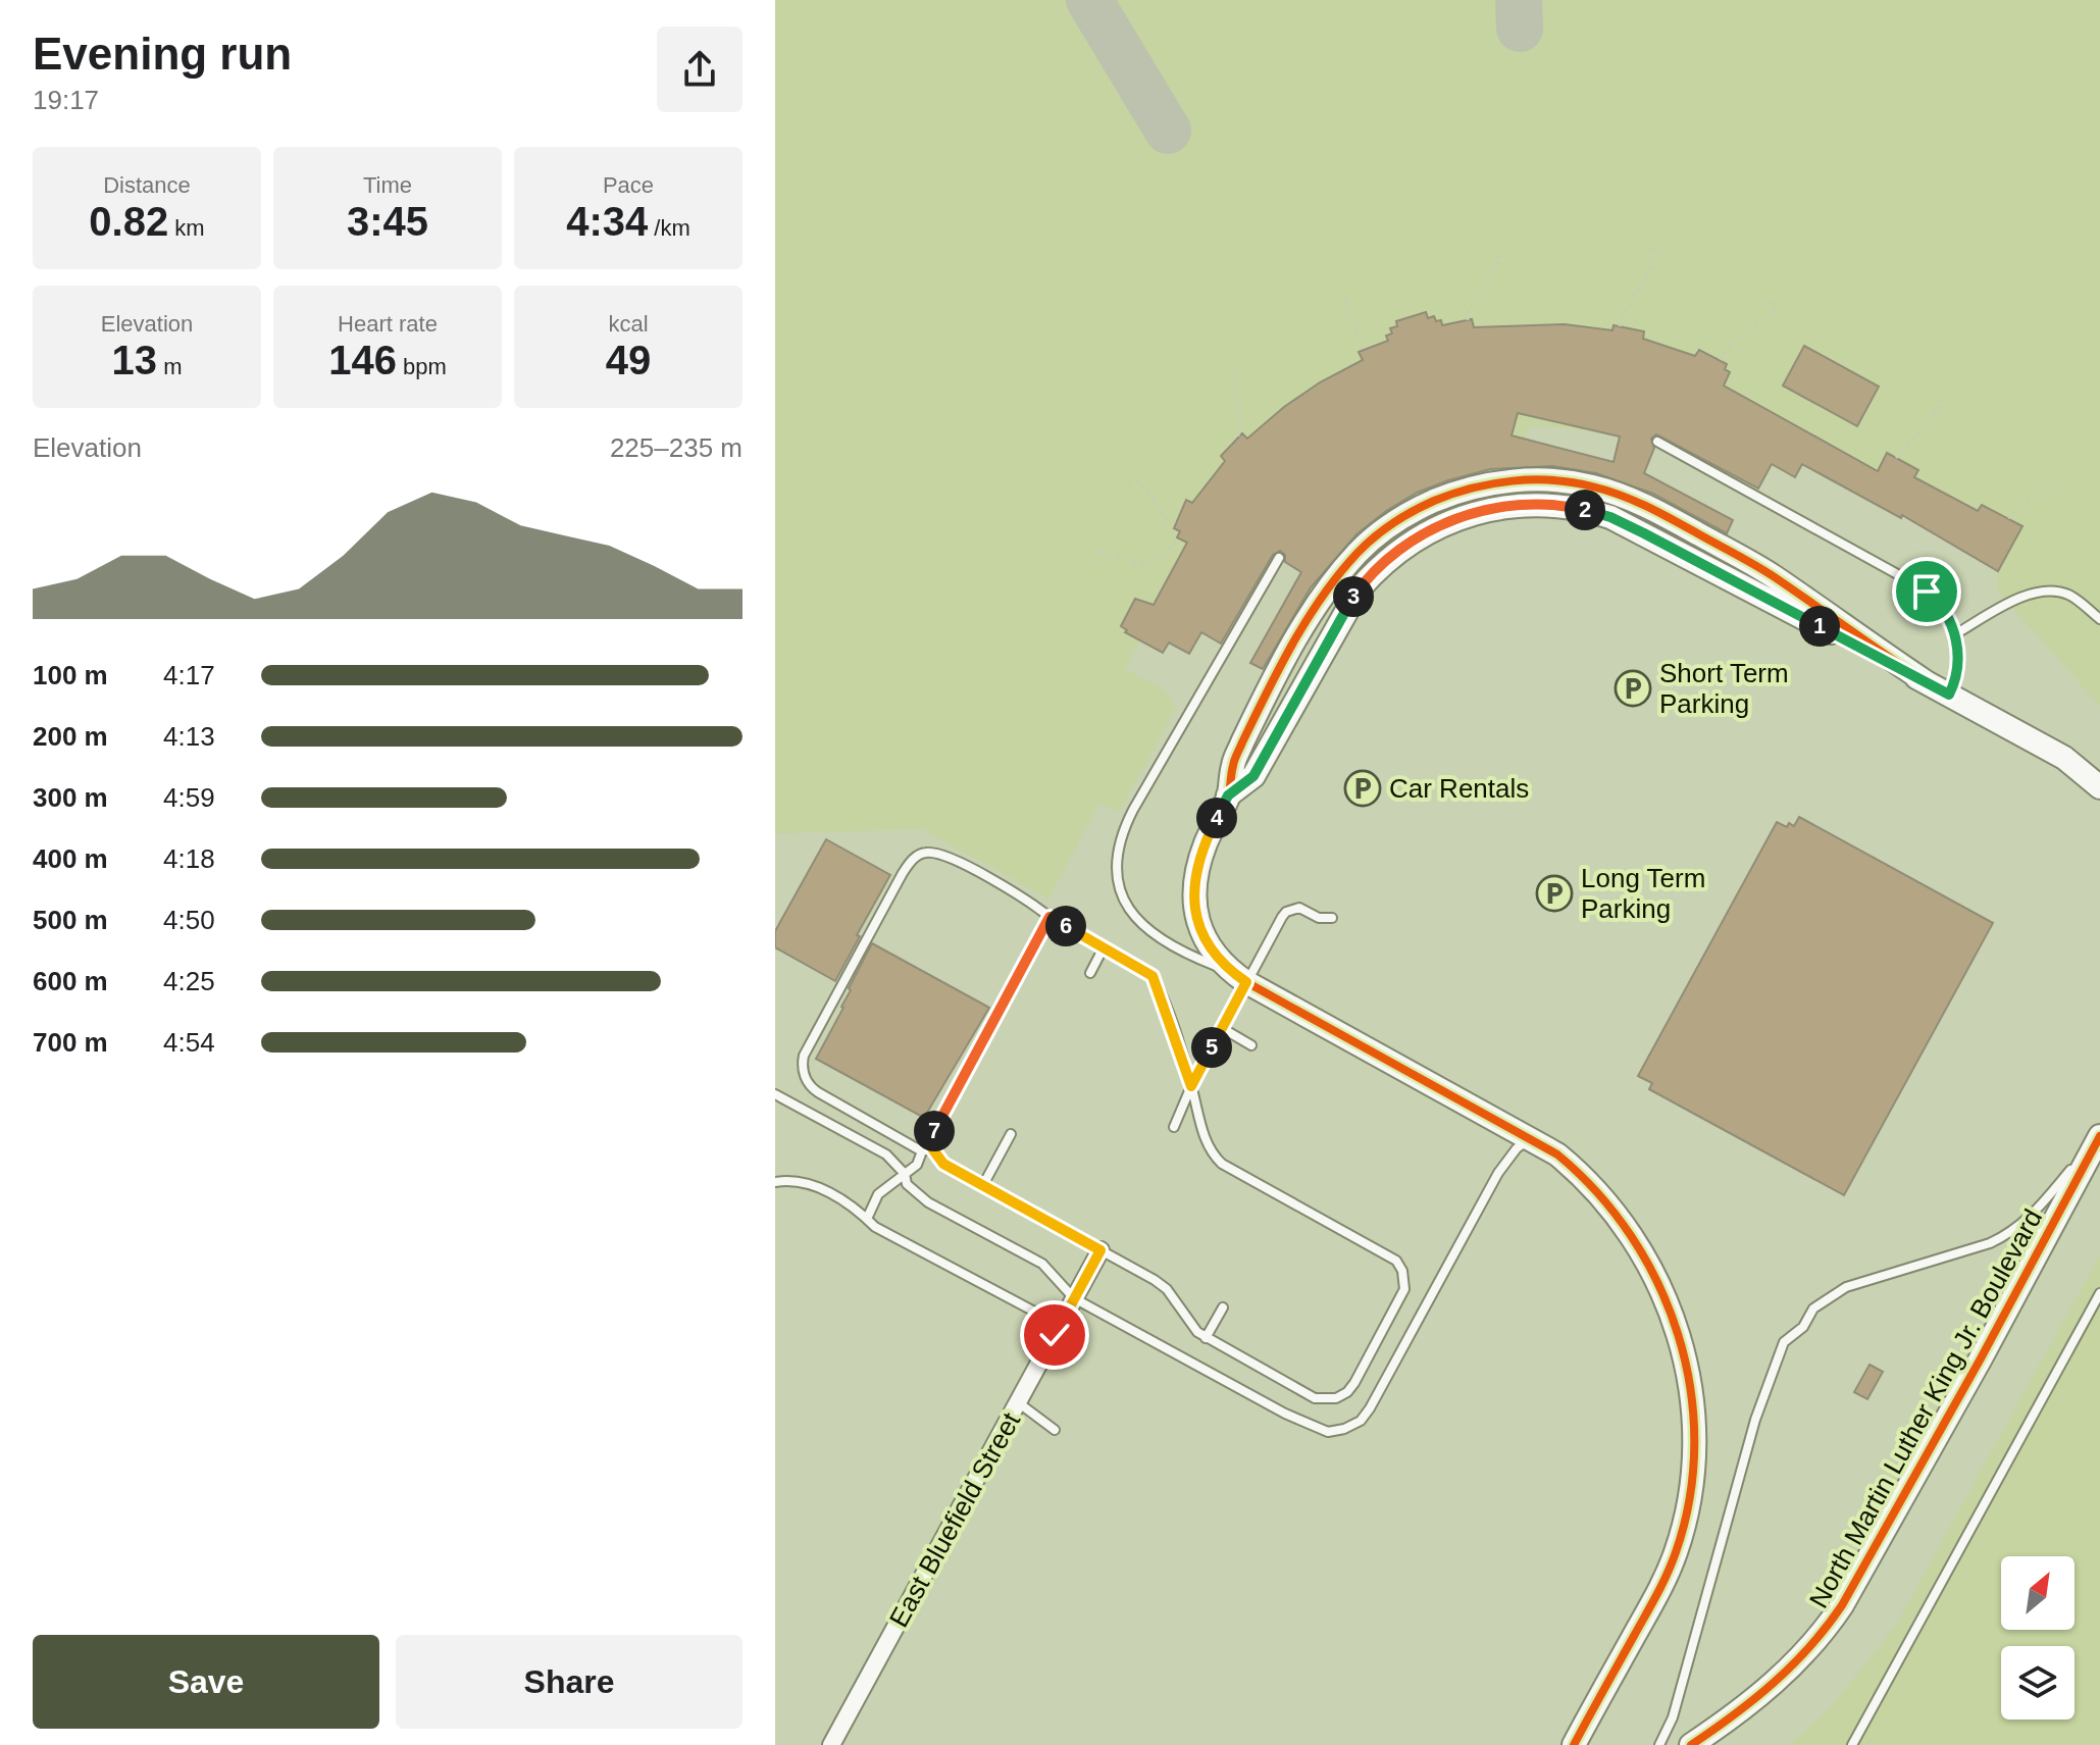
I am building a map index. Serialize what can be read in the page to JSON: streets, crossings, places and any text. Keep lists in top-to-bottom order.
{
  "streets": {
    "street": ["North Martin Luther King Jr. Boulevard", "East Bluefield Street"]
  },
  "places": {
    "parking": ["Short Term Parking", "Car Rentals", "Long Term Parking"]
  },
  "north": "top right",
  "page": {
    "heading": ["Evening run", "19:17"],
    "stats": [
      ["Distance", "0.82 km"],
      ["Time", "3:45"],
      ["Pace", "4:34 /km"],
      ["Elevation", "13 m"],
      ["Heart rate", "146 bpm"],
      ["kcal", "49"]
    ],
    "chart": ["Elevation", "225–235 m"],
    "pins": [
      "2",
      "3",
      "1",
      "4",
      "6",
      "5",
      "7"
    ],
    "list": [
      {
        "name": "100 m",
        "note": "4:17"
      },
      {
        "name": "200 m",
        "note": "4:13"
      },
      {
        "name": "300 m",
        "note": "4:59"
      },
      {
        "name": "400 m",
        "note": "4:18"
      },
      {
        "name": "500 m",
        "note": "4:50"
      },
      {
        "name": "600 m",
        "note": "4:25"
      },
      {
        "name": "700 m",
        "note": "4:54"
      }
    ],
    "buttons": ["Save", "Share"]
  }
}
